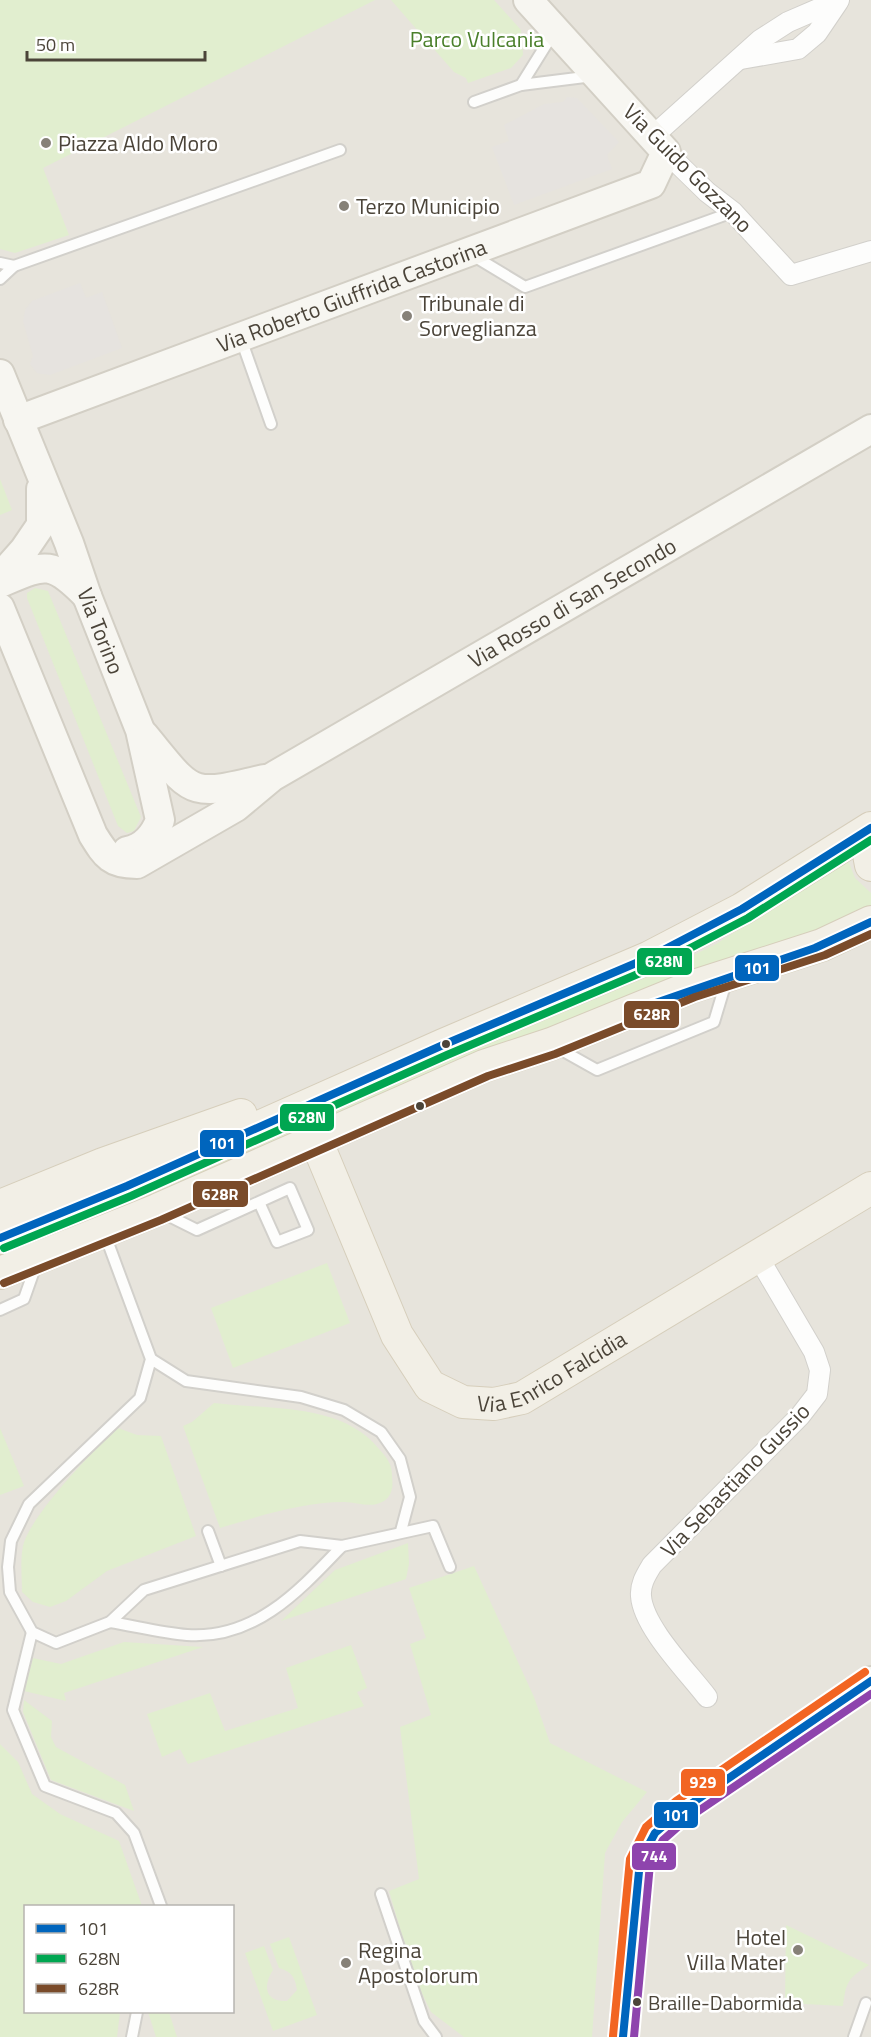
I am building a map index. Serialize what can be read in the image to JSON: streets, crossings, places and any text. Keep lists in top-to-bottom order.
{
  "streets": {
    "main road": [
      "Via Guido Gozzano",
      "Via Roberto Giuffrida Castorina",
      "Via Rosso di San Secondo",
      "Via Torino",
      "Via Enrico Falcidia"
    ],
    "street": ["Via Sebastiano Gussio"]
  },
  "crossings": [
    ["Via Guido Gozzano", "Via Roberto Giuffrida Castorina"],
    ["Via Roberto Giuffrida Castorina", "Via Torino"],
    ["Via Enrico Falcidia", "Via Sebastiano Gussio"]
  ],
  "parks": ["Parco Vulcania"],
  "places": [
    "Piazza Aldo Moro",
    "Terzo Municipio",
    "Tribunale di Sorveglianza",
    "Hotel Villa Mater",
    "Regina Apostolorum",
    "Braille-Dabormida"
  ],
  "lines": [
    "transit line 101",
    "transit line 628N",
    "transit line 628R",
    "transit line 929",
    "transit line 744"
  ],
  "legend": ["101", "628N", "628R"],
  "scale_bar": "50 m"
}
